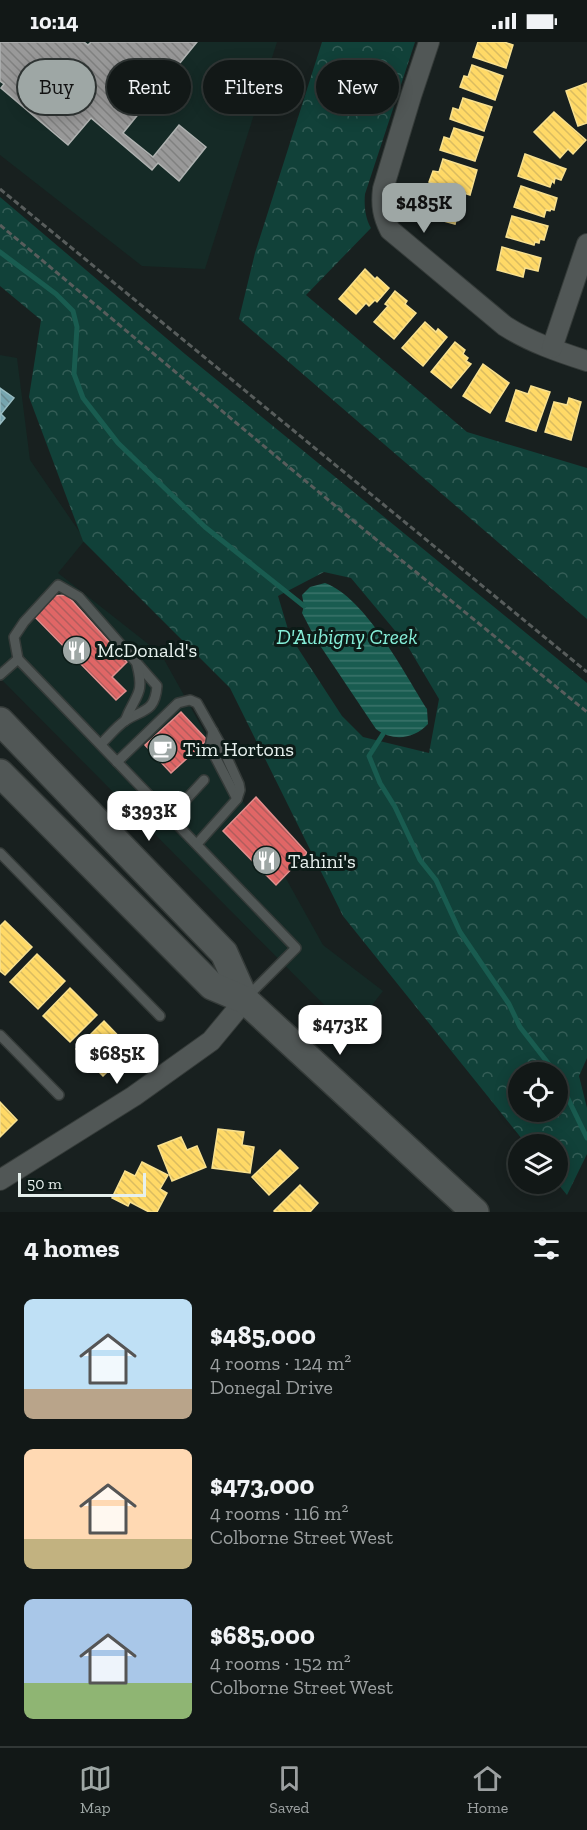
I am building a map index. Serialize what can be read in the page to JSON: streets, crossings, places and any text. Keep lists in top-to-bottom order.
{
  "water": ["D'Aubigny Creek"],
  "places": {
    "restaurant": ["McDonald's", "Tahini's"],
    "cafe": ["Tim Hortons"]
  },
  "scale_bar": "50 m",
  "page": {
    "status": "10:14",
    "chip": [
      "Buy",
      "Rent",
      "Filters",
      "New"
    ],
    "price": [
      "$485K",
      "$393K",
      "$473K",
      "$685K"
    ],
    "scale": "50 m",
    "heading": "4 homes",
    "list": [
      {
        "name": "$485,000",
        "note": "4 rooms · 124 m² · Donegal Drive"
      },
      {
        "name": "$473,000",
        "note": "4 rooms · 116 m² · Colborne Street West"
      },
      {
        "name": "$685,000",
        "note": "4 rooms · 152 m² · Colborne Street West"
      }
    ],
    "tabs": ["Map", "Saved", "Home"]
  }
}
